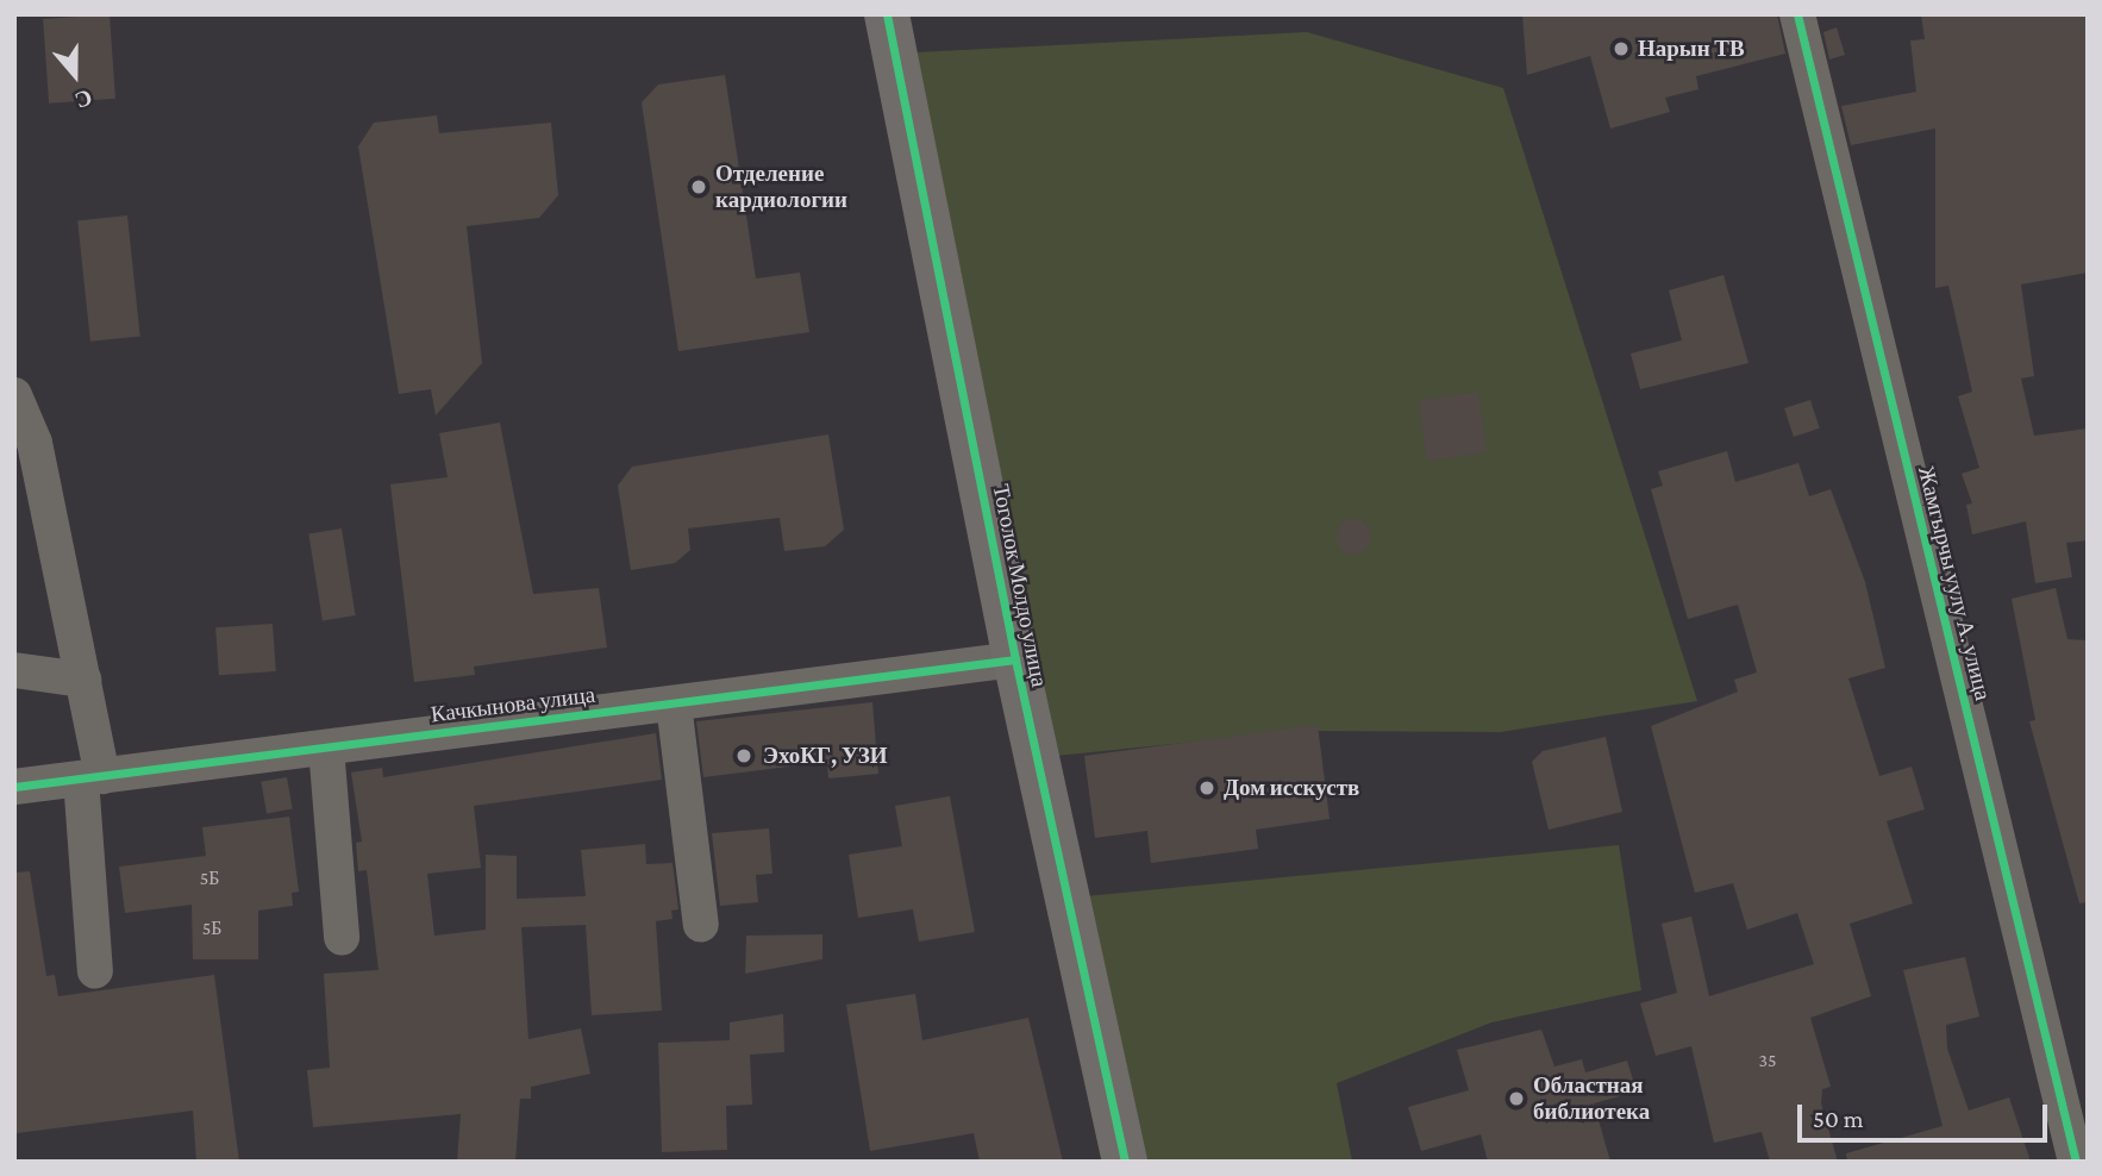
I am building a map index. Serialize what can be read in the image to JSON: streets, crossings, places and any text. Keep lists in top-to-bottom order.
{
  "streets": {
    "street": ["Жамгырчы уулу А. улица", "Тоголок Молдо улица", "Качкынова улица"]
  },
  "crossings": [
    ["Тоголок Молдо улица", "Качкынова улица"]
  ],
  "places": [
    "Нарын ТВ",
    "Отделение кардиологии",
    "ЭхоКГ, УЗИ",
    "Дом исскуств",
    "Областная библиотека"
  ],
  "house_numbers": ["5Б", "5Б", "35"],
  "scale_bar": "50 m",
  "north": "bottom"
}
